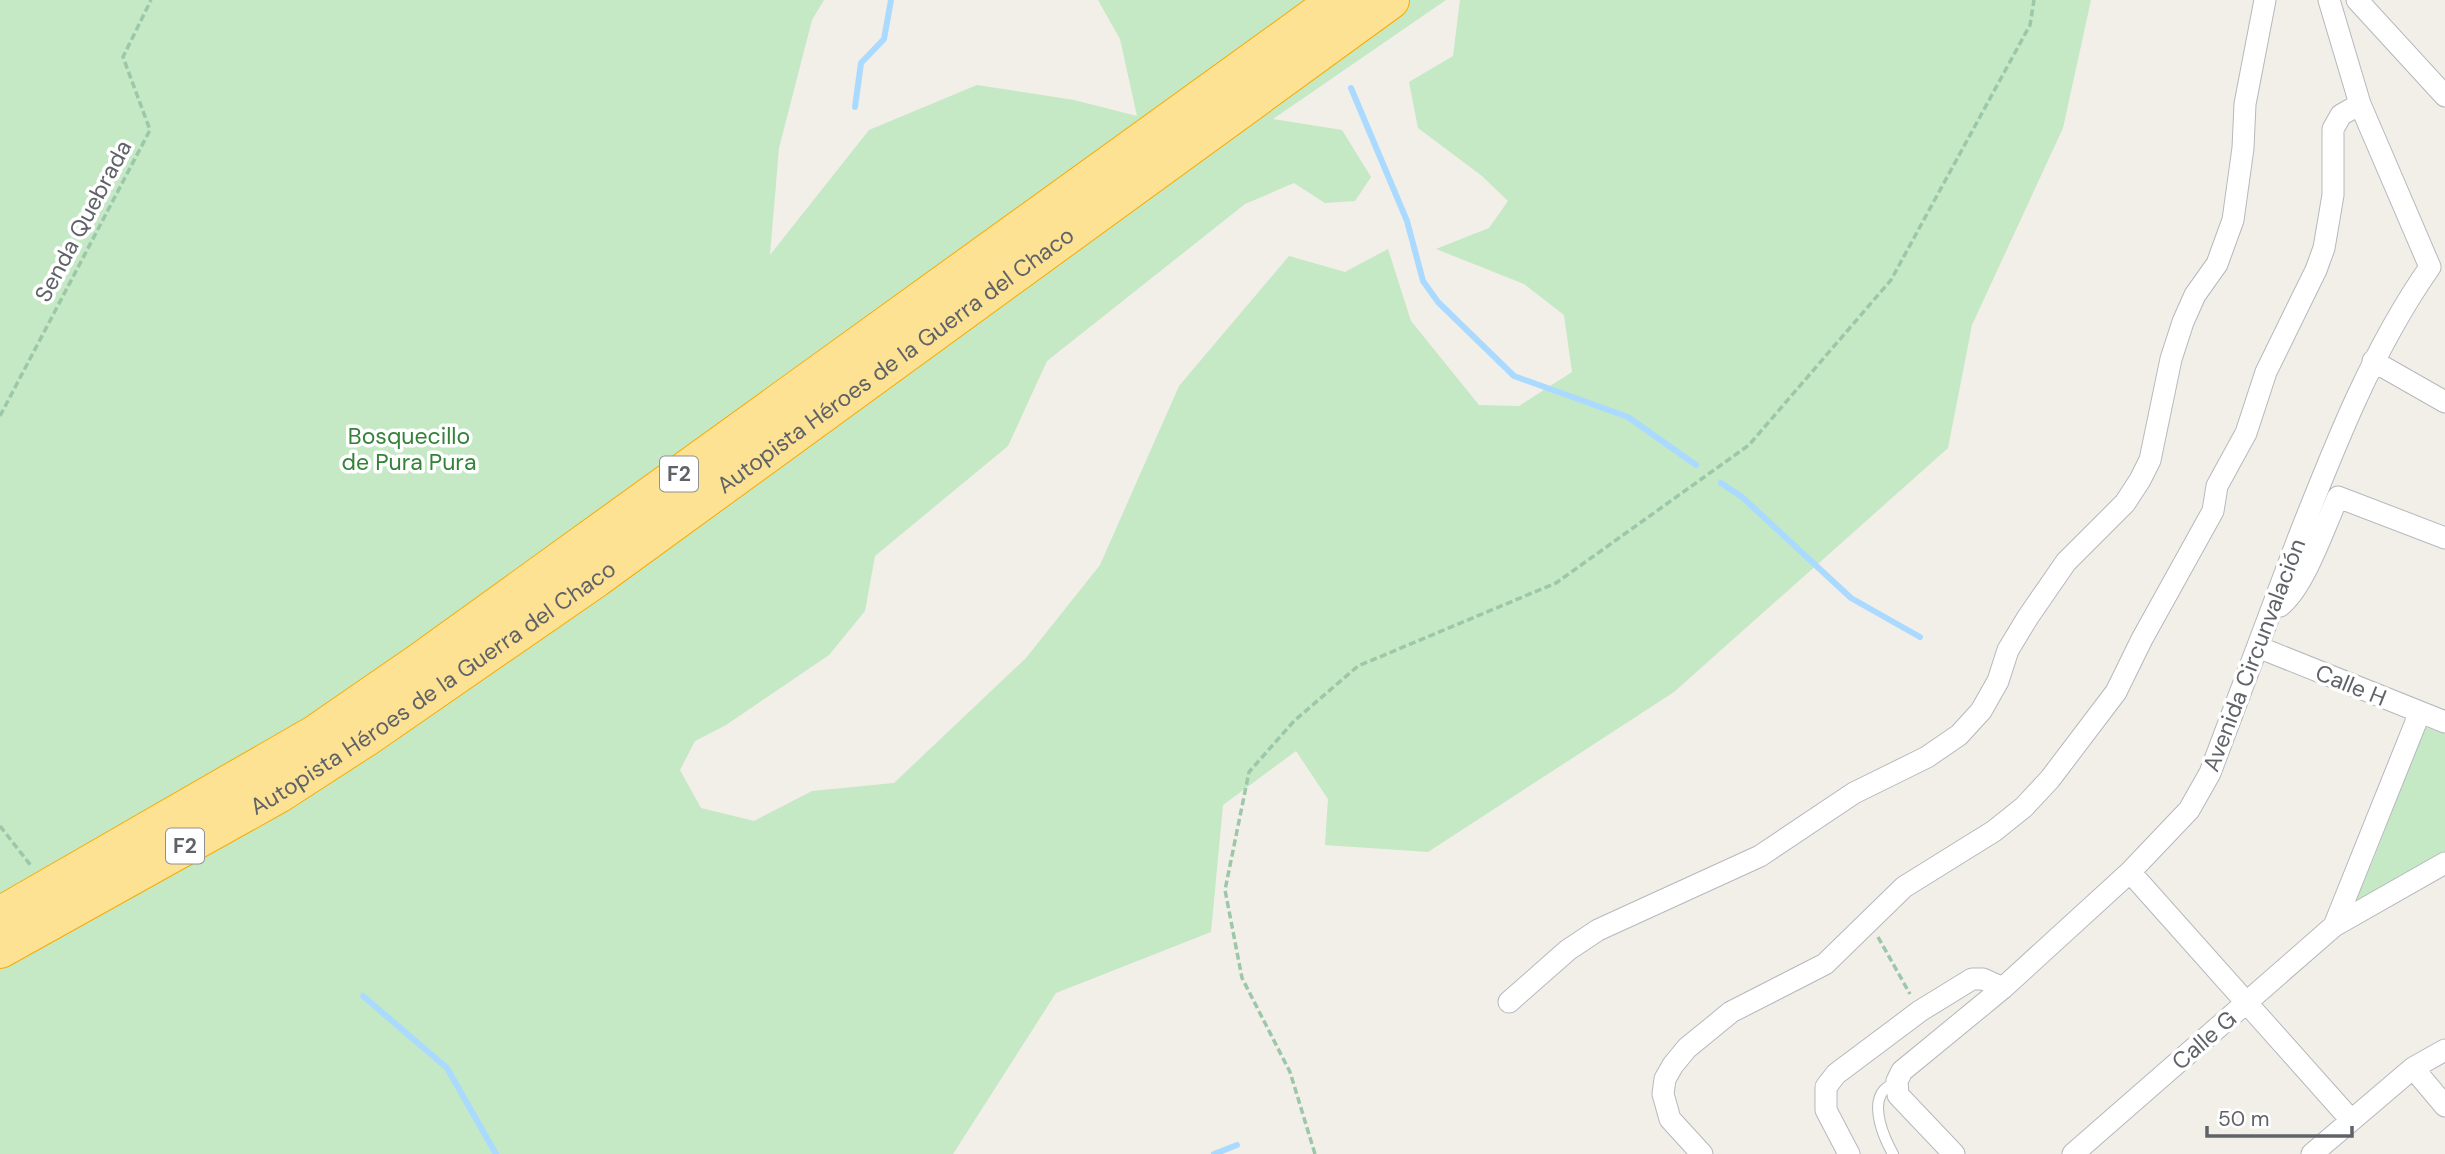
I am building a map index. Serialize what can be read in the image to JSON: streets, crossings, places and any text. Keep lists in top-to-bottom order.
{
  "streets": {
    "highway": ["Autopista Héroes de la Guerra del Chaco", "F2"],
    "street": ["Avenida Circunvalación", "Calle H", "Calle G"],
    "path": ["Senda Quebrada"]
  },
  "crossings": [
    ["Avenida Circunvalación", "Calle H"],
    ["Calle H", "Calle G"]
  ],
  "parks": ["Bosquecillo de Pura Pura"],
  "scale_bar": "50 m"
}
